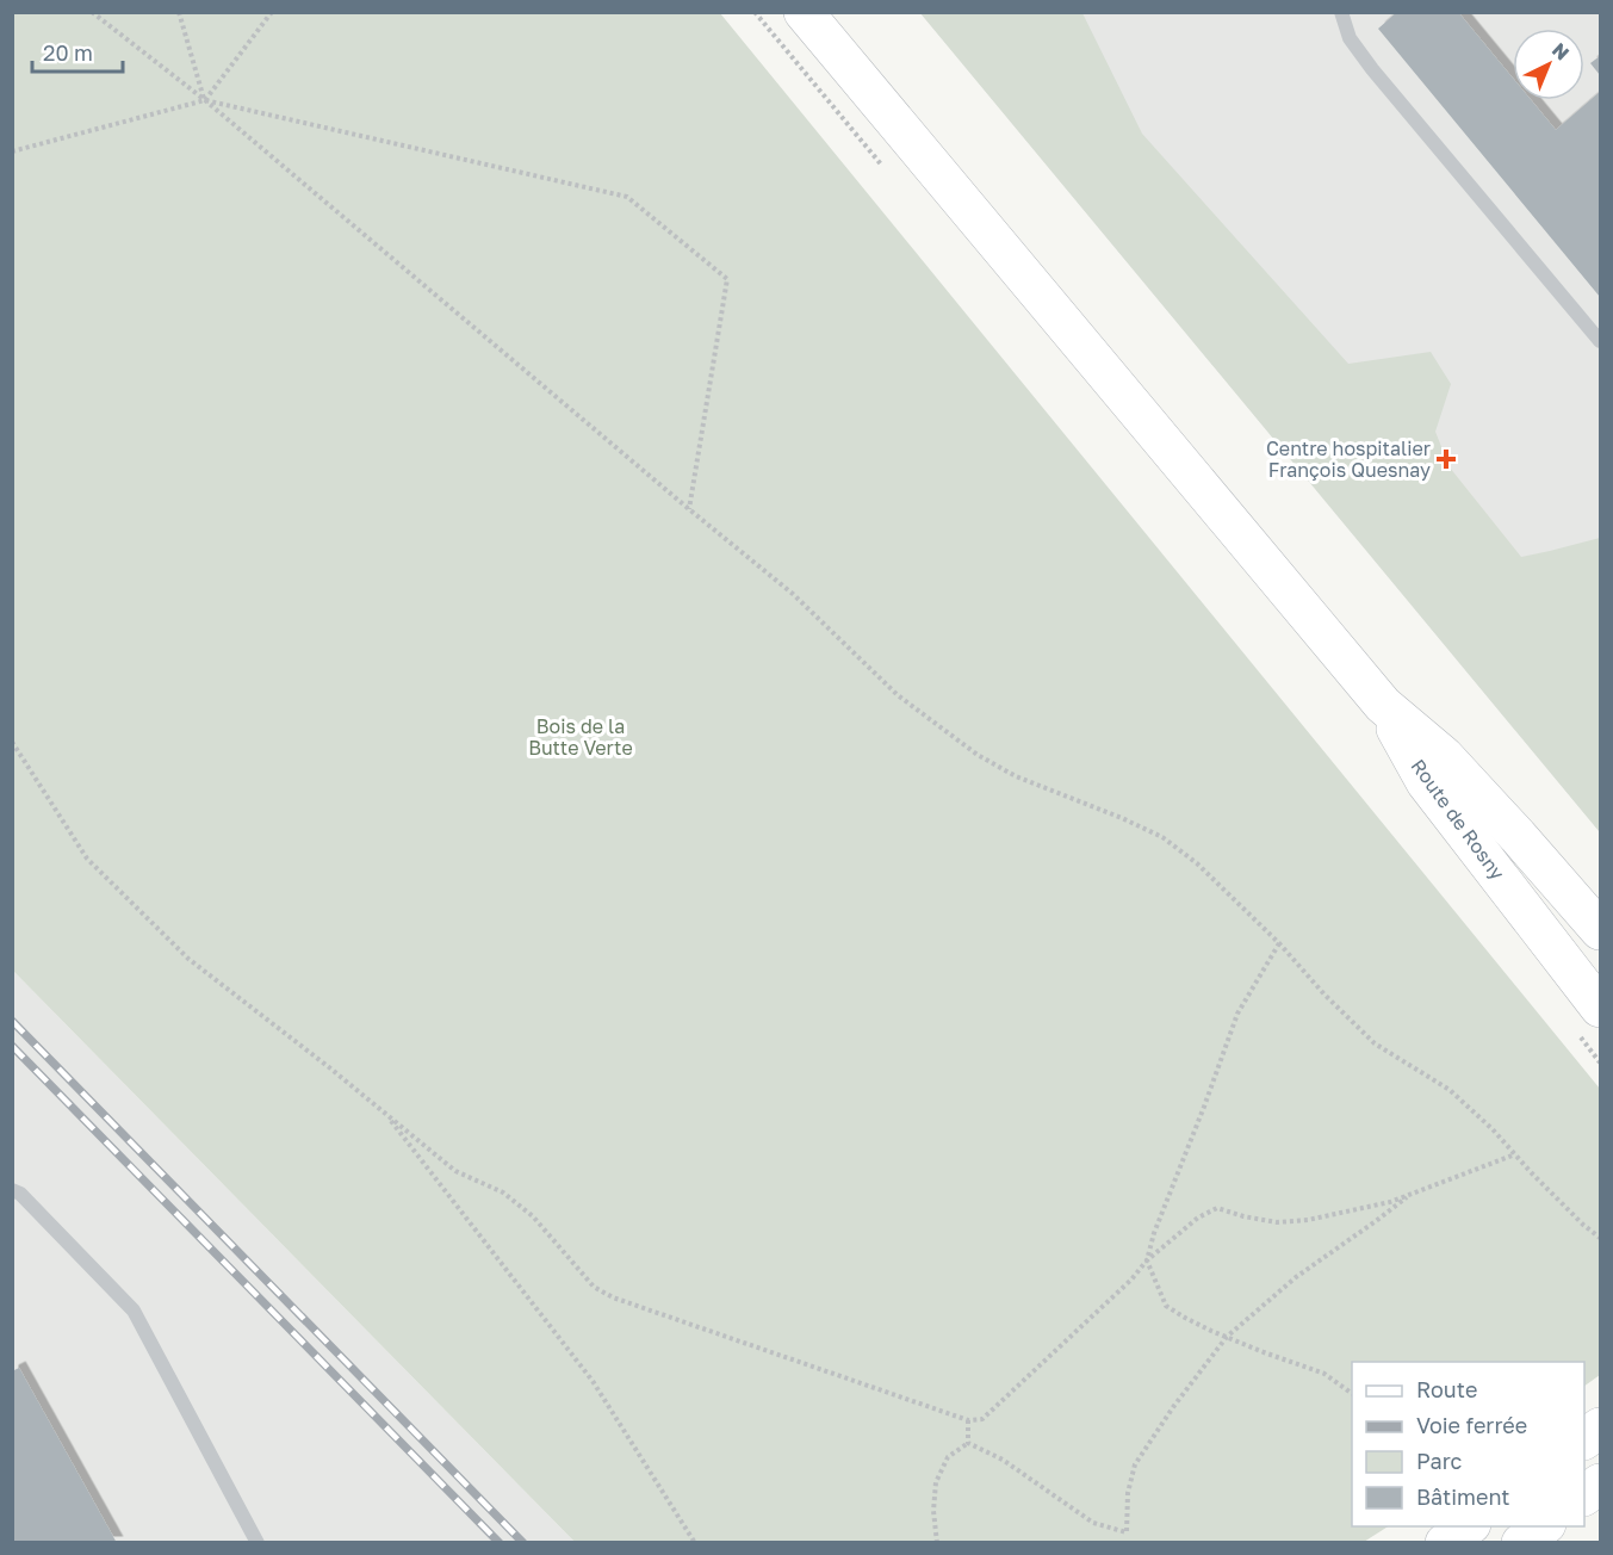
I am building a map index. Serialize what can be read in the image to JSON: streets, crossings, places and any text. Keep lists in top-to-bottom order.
{
  "streets": {
    "main road": ["Route de Rosny"]
  },
  "parks": ["Bois de la Butte Verte"],
  "places": {
    "health": ["Centre hospitalier François Quesnay"]
  },
  "legend": [
    "Route",
    "Voie ferrée",
    "Parc",
    "Bâtiment"
  ],
  "scale_bar": "20 m",
  "north": "top right"
}
